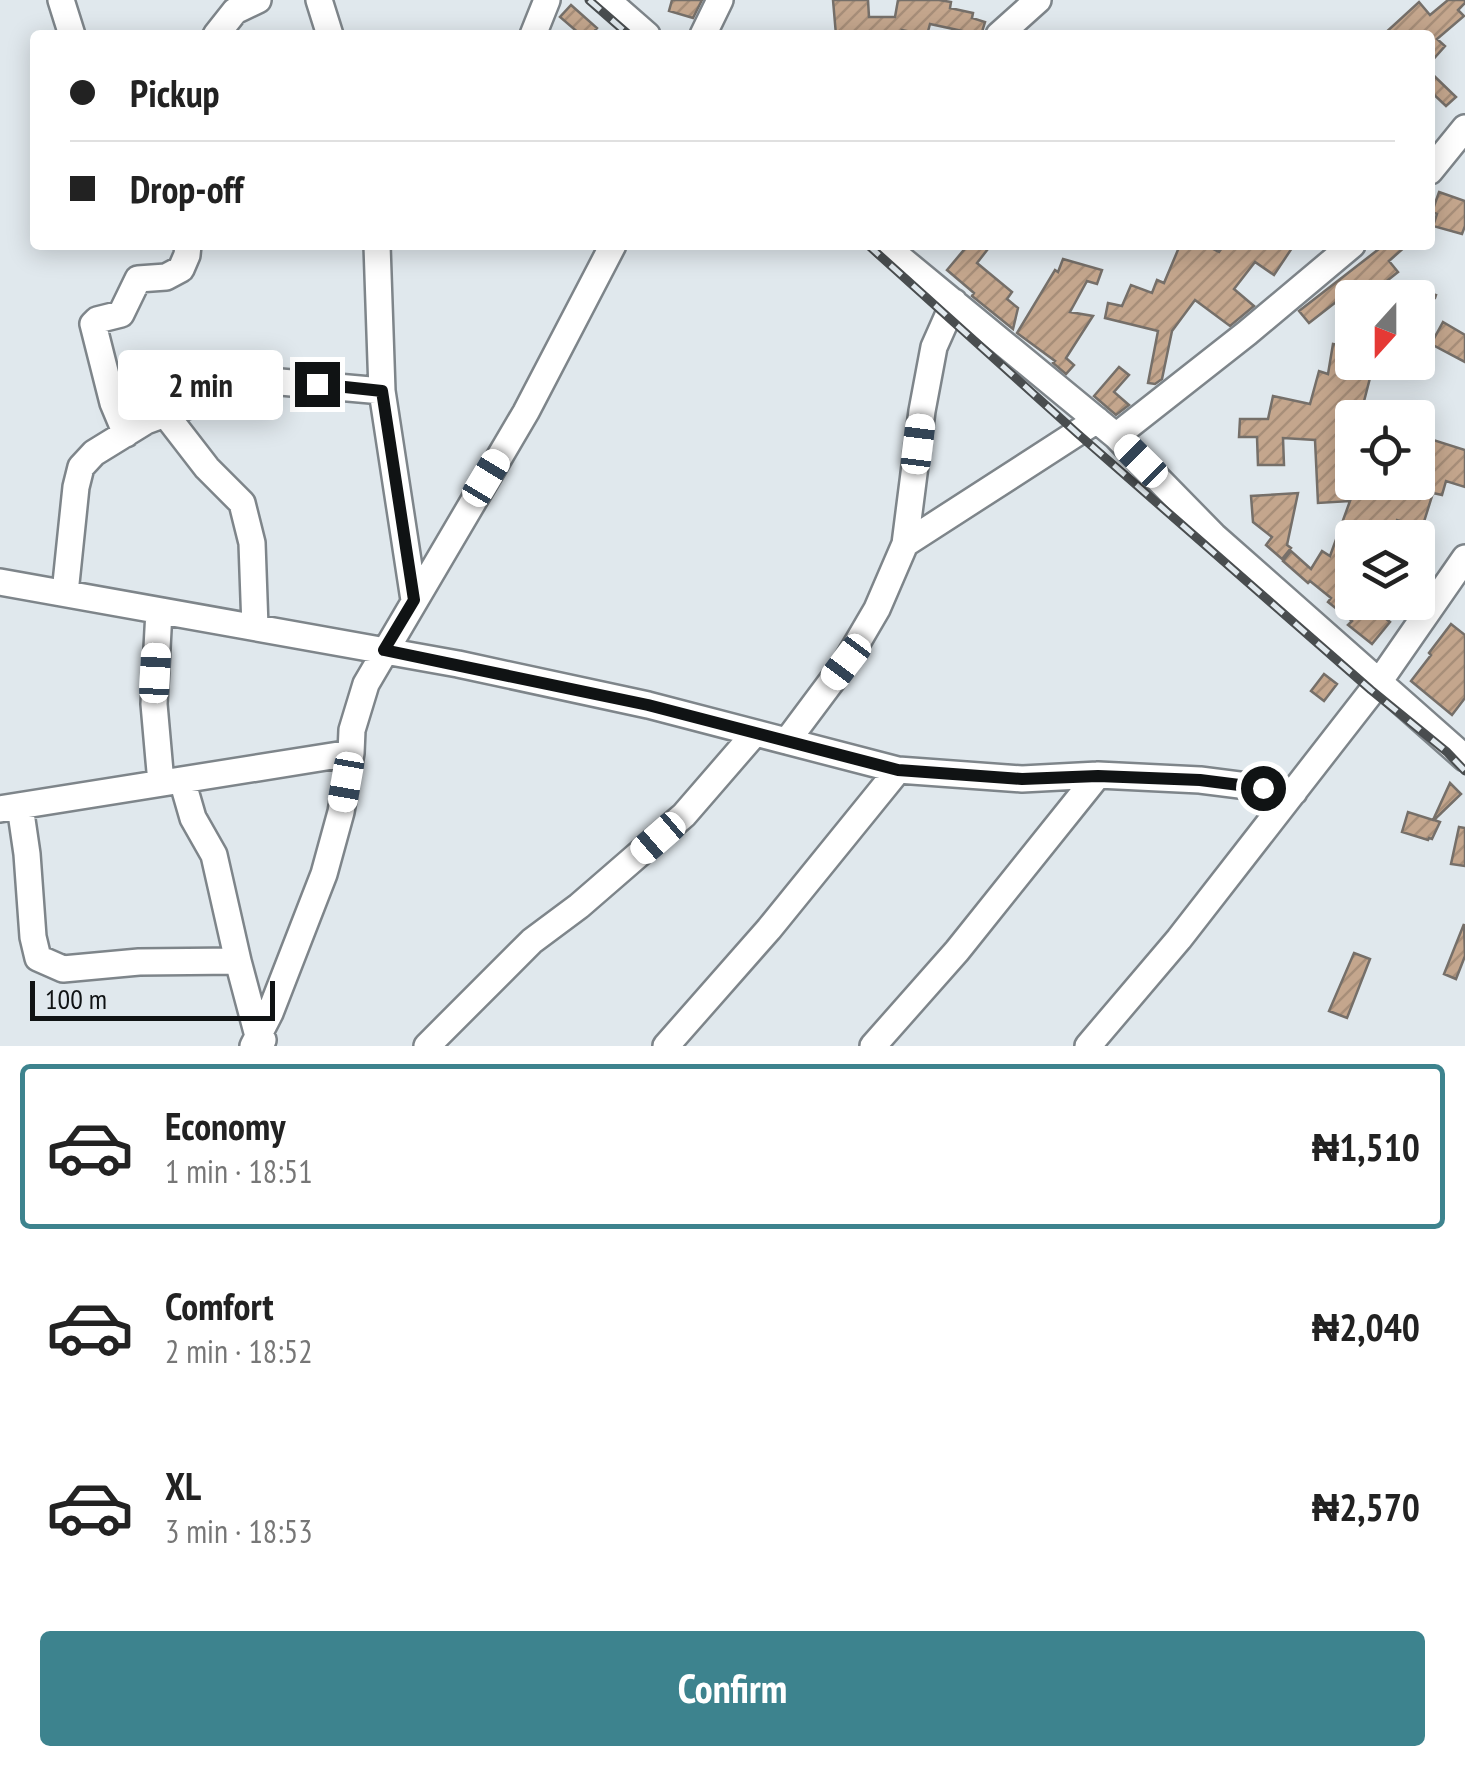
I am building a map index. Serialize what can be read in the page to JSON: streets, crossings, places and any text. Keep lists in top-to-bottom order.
{
  "scale_bar": "100 m",
  "north": "bottom",
  "page": {
    "banner": ["Pickup", "Drop-off"],
    "bubble": "2 min",
    "scale": "100 m",
    "list": [
      {
        "name": "Economy",
        "note": "1 min · 18:51",
        "value": "₦1,510"
      },
      {
        "name": "Comfort",
        "note": "2 min · 18:52",
        "value": "₦2,040"
      },
      {
        "name": "XL",
        "note": "3 min · 18:53",
        "value": "₦2,570"
      }
    ],
    "buttons": "Confirm"
  }
}
